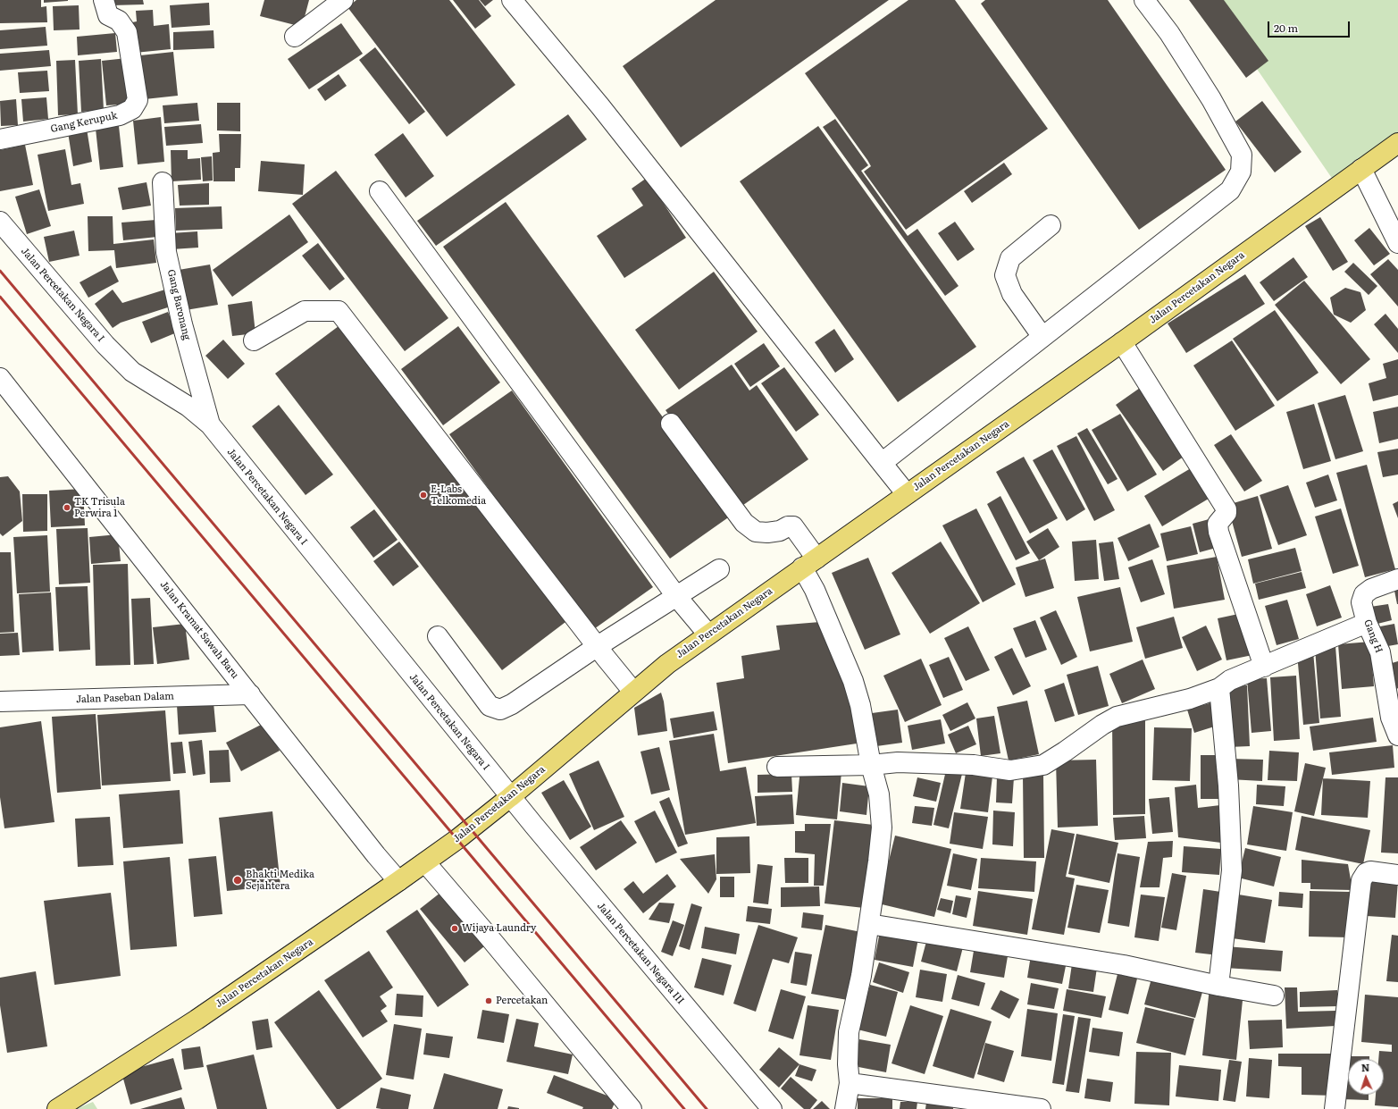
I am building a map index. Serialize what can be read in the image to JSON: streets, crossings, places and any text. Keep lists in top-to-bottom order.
{
  "streets": {
    "main road": ["Jalan Percetakan Negara"],
    "street": [
      "Gang Kerupuk",
      "Jalan Percetakan Negara I",
      "Gang Baronang",
      "Jalan Kramat Sawah Baru",
      "Gang H",
      "Jalan Paseban Dalam",
      "Jalan Percetakan Negara III"
    ]
  },
  "crossings": [
    ["Jalan Percetakan Negara", "Jalan Percetakan Negara I"],
    ["Jalan Percetakan Negara", "Jalan Kramat Sawah Baru"],
    ["Jalan Percetakan Negara", "Jalan Percetakan Negara III"],
    ["Jalan Percetakan Negara I", "Gang Baronang"],
    ["Jalan Percetakan Negara I", "Jalan Percetakan Negara III"],
    ["Jalan Kramat Sawah Baru", "Jalan Paseban Dalam"]
  ],
  "places": [
    "E-Labs Telkomedia",
    "TK Trisula Perwira 1",
    "Bhakti Medika Sejahtera",
    "Wijaya Laundry",
    "Percetakan"
  ],
  "scale_bar": "20 m",
  "north": "top"
}
